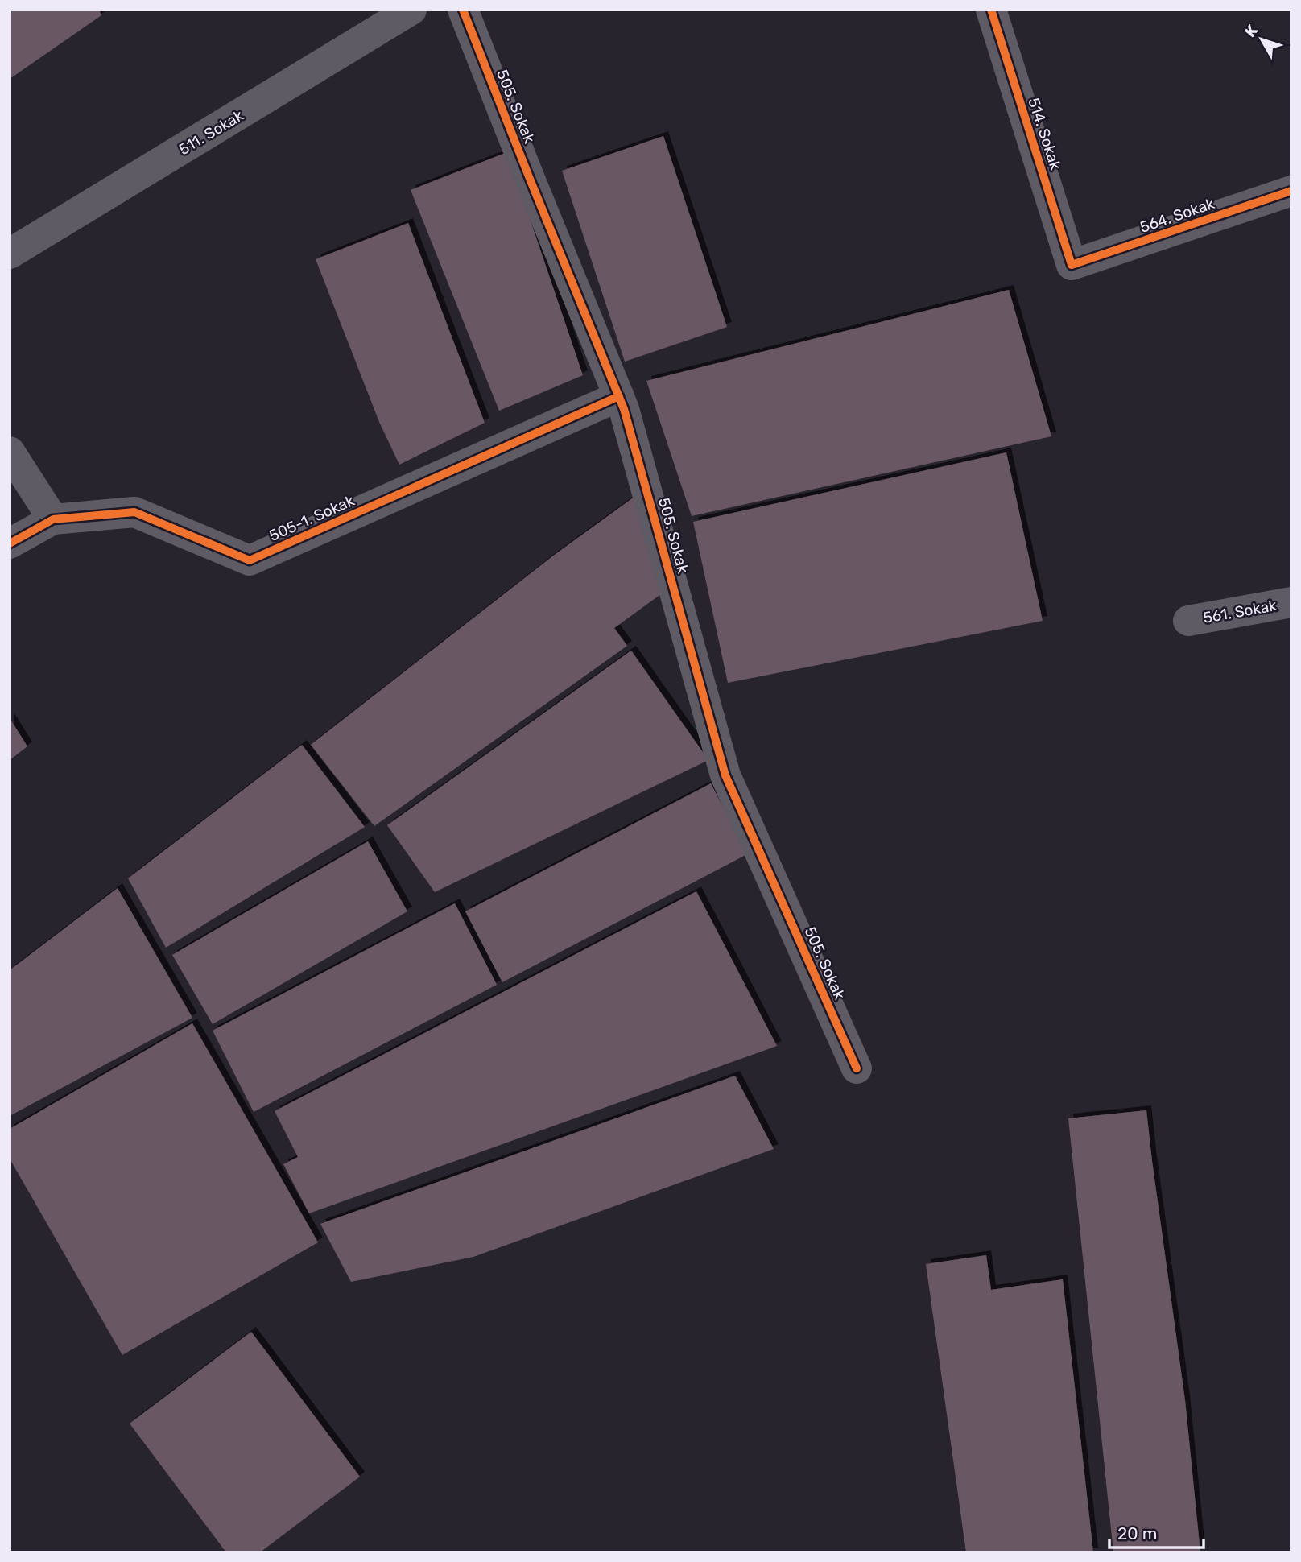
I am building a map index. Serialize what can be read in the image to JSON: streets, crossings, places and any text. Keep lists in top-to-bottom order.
{
  "streets": {
    "street": [
      "505. Sokak",
      "511. Sokak",
      "514. Sokak",
      "564. Sokak",
      "505-1. Sokak",
      "561. Sokak"
    ]
  },
  "crossings": [
    ["505. Sokak", "505-1. Sokak"],
    ["514. Sokak", "564. Sokak"]
  ],
  "scale_bar": "20 m",
  "north": "top left"
}
